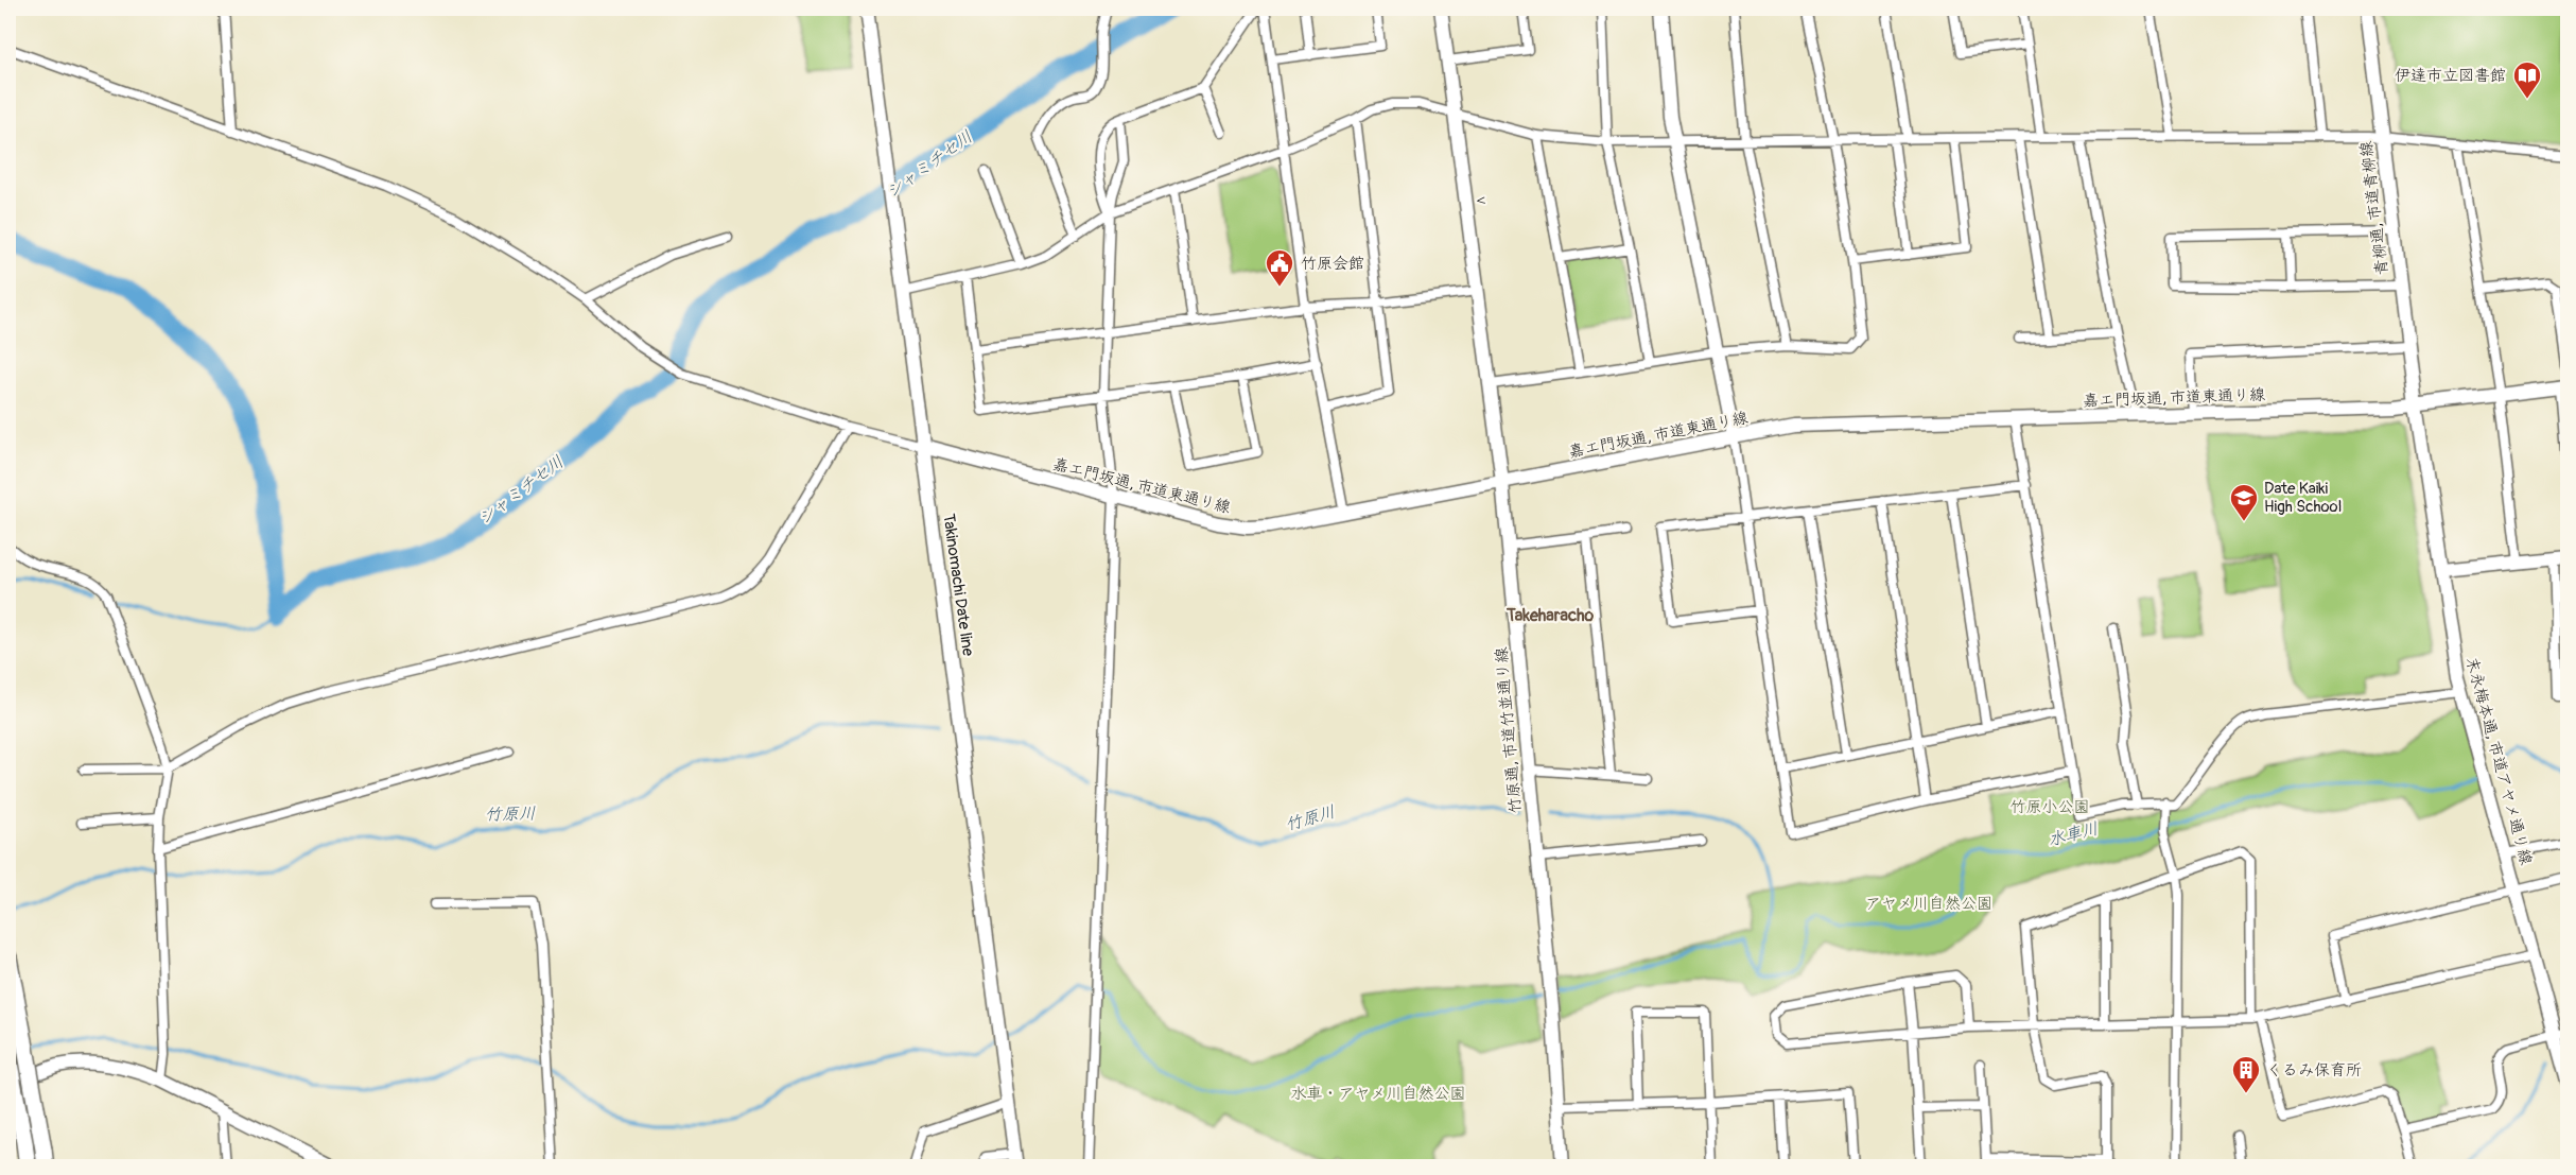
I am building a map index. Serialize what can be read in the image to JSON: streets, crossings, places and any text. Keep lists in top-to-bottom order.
{
  "streets": {
    "street": [
      "ｖ",
      "青柳通, 市道青柳線",
      "嘉エ門坂通, 市道東通り線",
      "Takinomachi Date line",
      "竹原通, 市道竹並通り線",
      "末永梅本通, 市道アヤメ通り線"
    ]
  },
  "crossings": [
    ["ｖ", "竹原通, 市道竹並通り線"],
    ["青柳通, 市道青柳線", "嘉エ門坂通, 市道東通り線"],
    ["青柳通, 市道青柳線", "末永梅本通, 市道アヤメ通り線"],
    ["嘉エ門坂通, 市道東通り線", "Takinomachi Date line"],
    ["嘉エ門坂通, 市道東通り線", "竹原通, 市道竹並通り線"],
    ["嘉エ門坂通, 市道東通り線", "末永梅本通, 市道アヤメ通り線"]
  ],
  "districts": ["Takeharacho"],
  "water": ["シャミチセ川", "竹原川", "水車川"],
  "parks": ["竹原小公園", "アヤメ川自然公園", "水車・アヤメ川自然公園"],
  "places": {
    "library": ["伊達市立図書館"],
    "public building": ["竹原会館"],
    "school or university": ["Date Kaiki High School"],
    "building": ["くるみ保育所"]
  }
}
